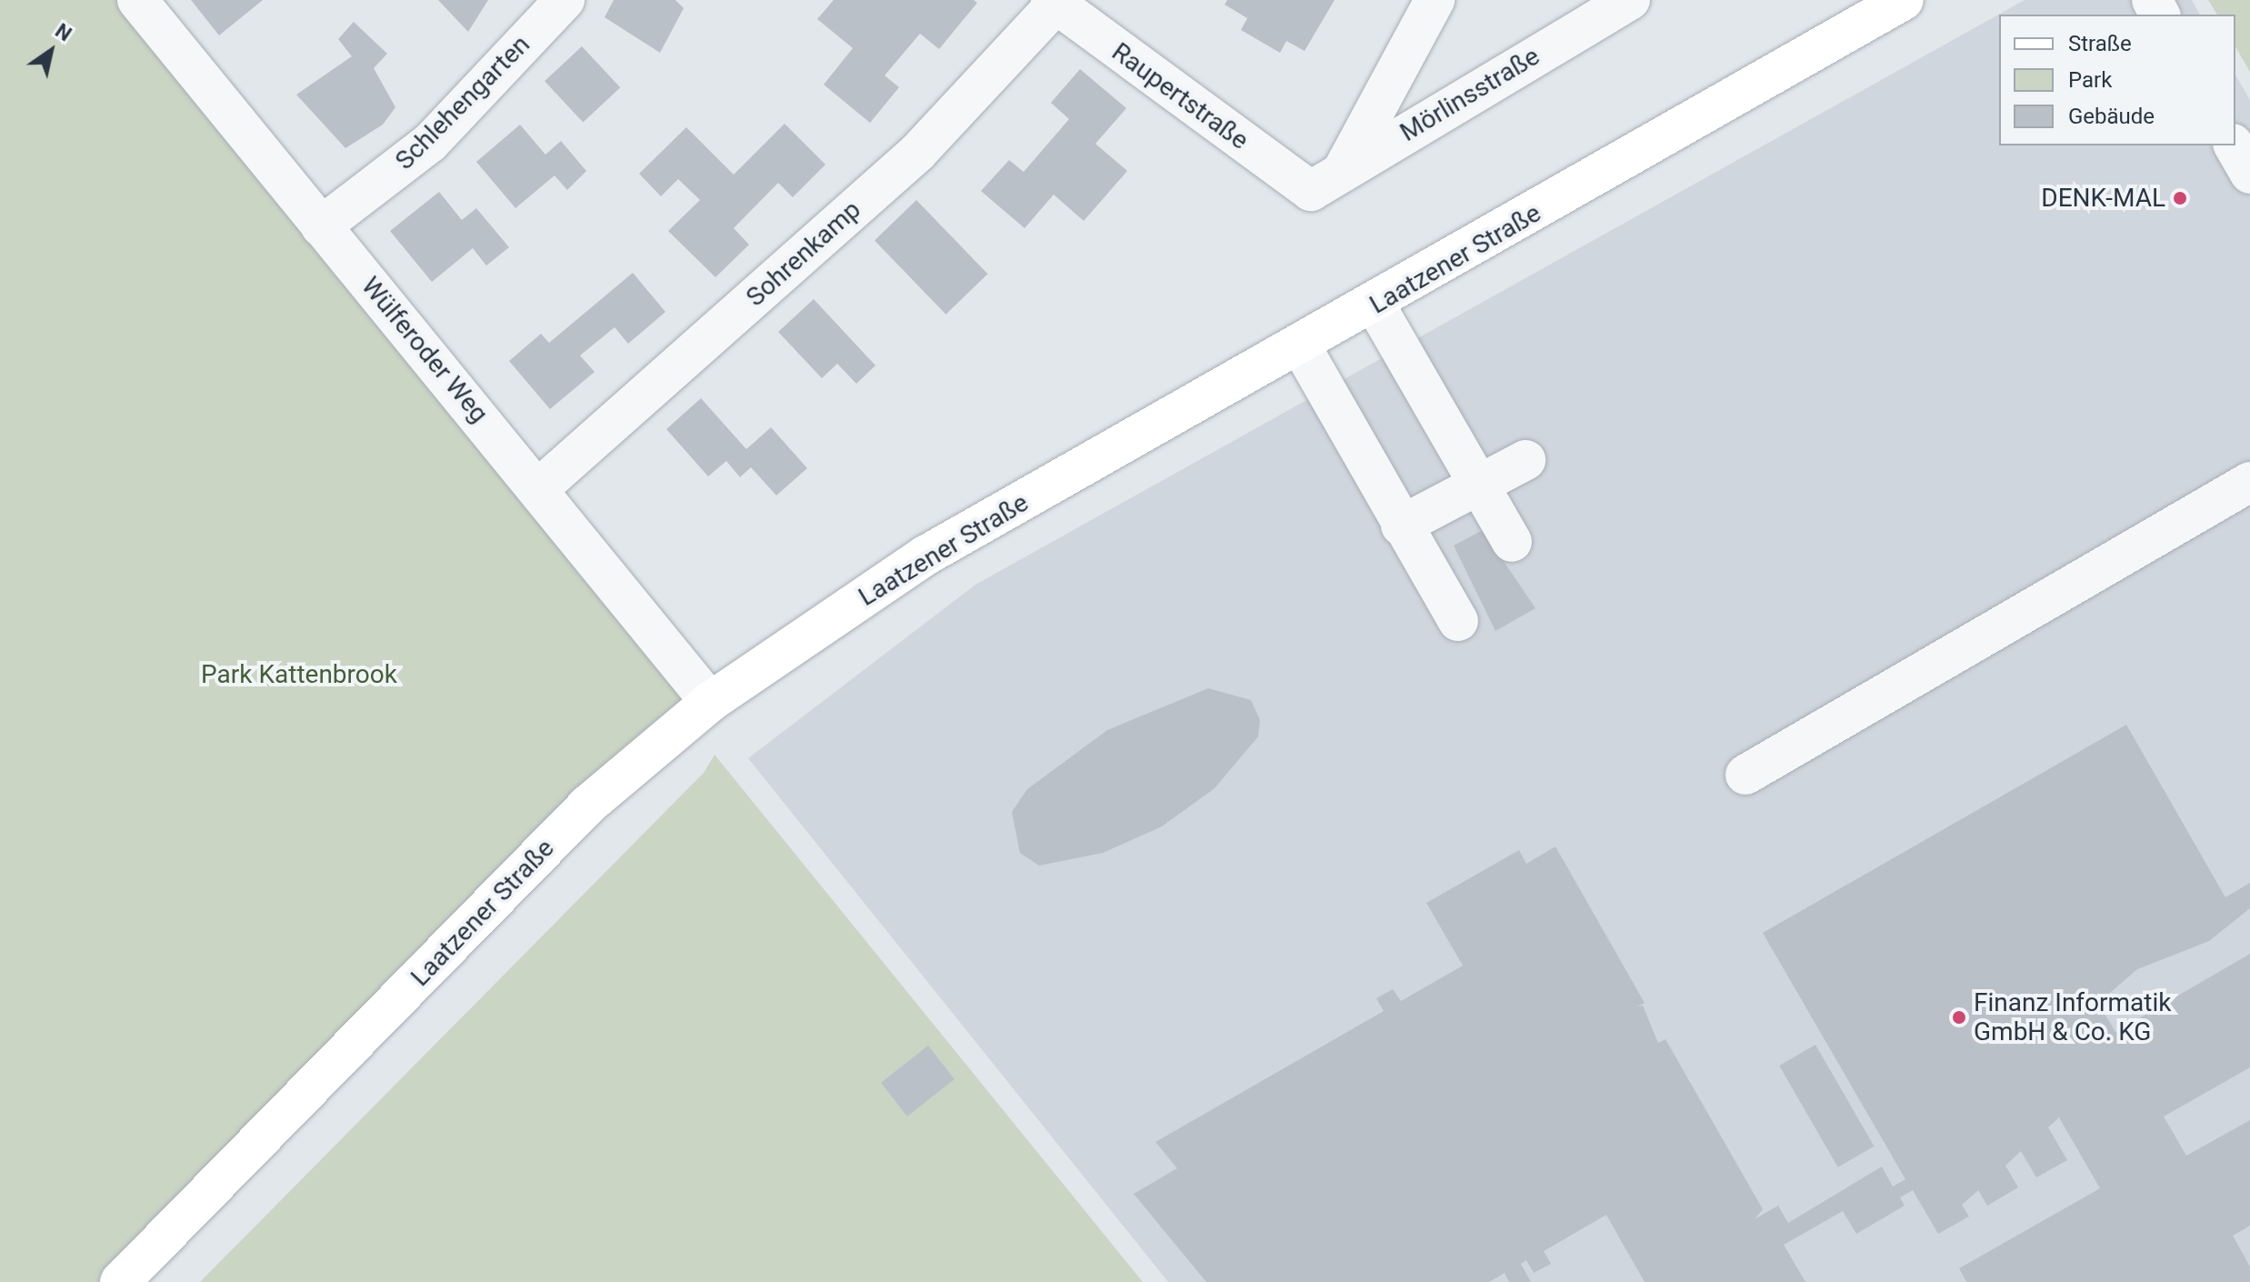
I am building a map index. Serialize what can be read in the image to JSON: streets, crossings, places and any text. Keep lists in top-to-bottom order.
{
  "streets": {
    "main road": ["Laatzener Straße"],
    "street": [
      "Mörlinsstraße",
      "Raupertstraße",
      "Schlehengarten",
      "Sohrenkamp",
      "Wülferoder Weg"
    ]
  },
  "crossings": [
    ["Mörlinsstraße", "Raupertstraße"],
    ["Raupertstraße", "Sohrenkamp"],
    ["Schlehengarten", "Wülferoder Weg"],
    ["Sohrenkamp", "Wülferoder Weg"],
    ["Laatzener Straße", "Wülferoder Weg"]
  ],
  "parks": ["Park Kattenbrook"],
  "places": ["DENK-MAL", "Finanz Informatik GmbH & Co. KG"],
  "legend": ["Straße", "Park", "Gebäude"],
  "north": "top right"
}
